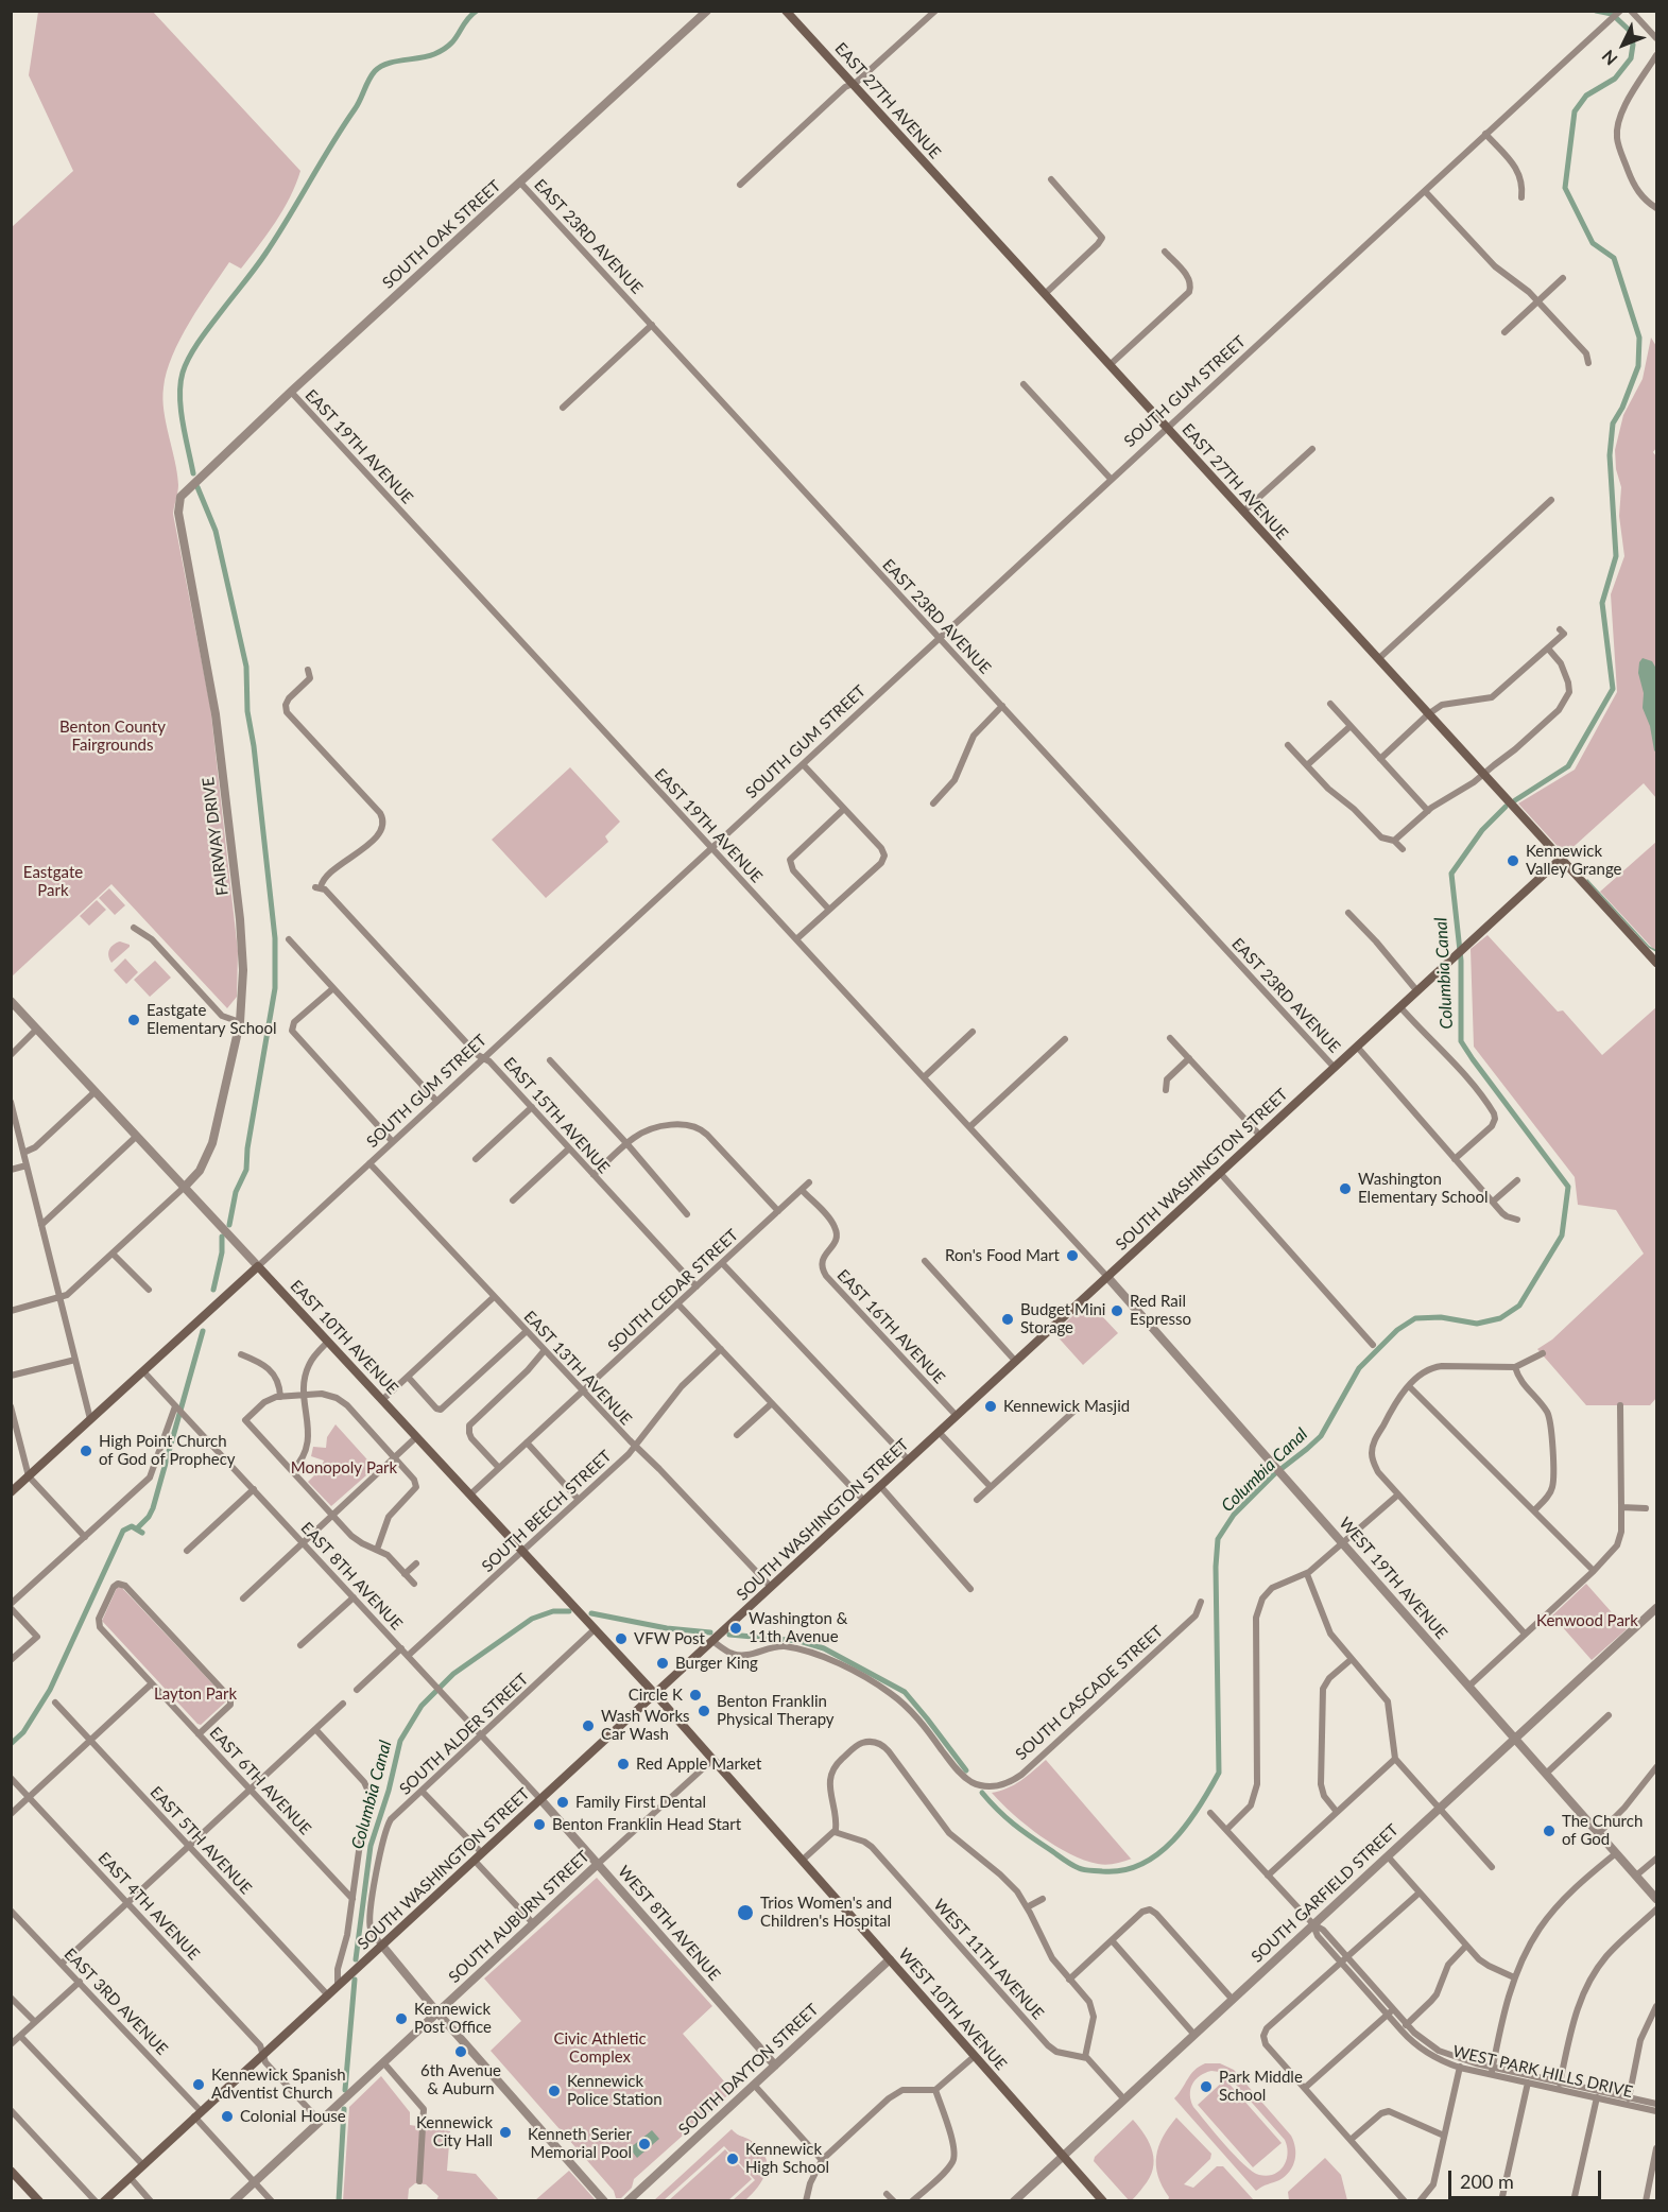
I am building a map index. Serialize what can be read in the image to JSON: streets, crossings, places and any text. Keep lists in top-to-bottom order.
{
  "streets": {
    "main road": [
      "EAST 27TH AVENUE",
      "SOUTH GUM STREET",
      "SOUTH WASHINGTON STREET",
      "EAST 10TH AVENUE",
      "WEST 10TH AVENUE"
    ],
    "street": [
      "SOUTH OAK STREET",
      "EAST 23RD AVENUE",
      "EAST 19TH AVENUE",
      "FAIRWAY DRIVE",
      "EAST 15TH AVENUE",
      "SOUTH CEDAR STREET",
      "EAST 16TH AVENUE",
      "EAST 13TH AVENUE",
      "SOUTH BEECH STREET",
      "EAST 8TH AVENUE",
      "WEST 19TH AVENUE",
      "SOUTH CASCADE STREET",
      "SOUTH ALDER STREET",
      "EAST 6TH AVENUE",
      "EAST 5TH AVENUE",
      "SOUTH GARFIELD STREET",
      "EAST 4TH AVENUE",
      "SOUTH AUBURN STREET",
      "WEST 8TH AVENUE",
      "WEST 11TH AVENUE",
      "EAST 3RD AVENUE",
      "SOUTH DAYTON STREET",
      "WEST PARK HILLS DRIVE"
    ]
  },
  "crossings": [
    ["EAST 27TH AVENUE", "SOUTH GUM STREET"],
    ["EAST 27TH AVENUE", "SOUTH WASHINGTON STREET"],
    ["SOUTH OAK STREET", "EAST 23RD AVENUE"],
    ["SOUTH OAK STREET", "EAST 19TH AVENUE"],
    ["SOUTH OAK STREET", "FAIRWAY DRIVE"],
    ["EAST 23RD AVENUE", "SOUTH GUM STREET"],
    ["EAST 23RD AVENUE", "SOUTH WASHINGTON STREET"],
    ["SOUTH GUM STREET", "EAST 19TH AVENUE"],
    ["SOUTH GUM STREET", "EAST 15TH AVENUE"],
    ["SOUTH GUM STREET", "EAST 10TH AVENUE"],
    ["SOUTH GUM STREET", "EAST 13TH AVENUE"],
    ["SOUTH GUM STREET", "EAST 8TH AVENUE"],
    ["EAST 19TH AVENUE", "SOUTH WASHINGTON STREET"],
    ["EAST 19TH AVENUE", "WEST 19TH AVENUE"],
    ["FAIRWAY DRIVE", "EAST 10TH AVENUE"],
    ["EAST 15TH AVENUE", "SOUTH CEDAR STREET"],
    ["SOUTH WASHINGTON STREET", "EAST 16TH AVENUE"],
    ["SOUTH WASHINGTON STREET", "EAST 10TH AVENUE"],
    ["SOUTH WASHINGTON STREET", "EAST 13TH AVENUE"],
    ["SOUTH WASHINGTON STREET", "EAST 8TH AVENUE"],
    ["SOUTH WASHINGTON STREET", "WEST 19TH AVENUE"],
    ["SOUTH WASHINGTON STREET", "SOUTH CASCADE STREET"],
    ["SOUTH WASHINGTON STREET", "SOUTH ALDER STREET"],
    ["SOUTH WASHINGTON STREET", "EAST 5TH AVENUE"],
    ["SOUTH WASHINGTON STREET", "EAST 4TH AVENUE"],
    ["SOUTH WASHINGTON STREET", "WEST 8TH AVENUE"],
    ["SOUTH WASHINGTON STREET", "EAST 3RD AVENUE"],
    ["SOUTH WASHINGTON STREET", "WEST 10TH AVENUE"],
    ["SOUTH CEDAR STREET", "EAST 16TH AVENUE"],
    ["SOUTH CEDAR STREET", "EAST 10TH AVENUE"],
    ["SOUTH CEDAR STREET", "EAST 13TH AVENUE"],
    ["EAST 10TH AVENUE", "SOUTH BEECH STREET"],
    ["EAST 10TH AVENUE", "SOUTH ALDER STREET"],
    ["EAST 10TH AVENUE", "WEST 10TH AVENUE"],
    ["EAST 13TH AVENUE", "SOUTH BEECH STREET"],
    ["SOUTH BEECH STREET", "EAST 8TH AVENUE"],
    ["EAST 8TH AVENUE", "SOUTH ALDER STREET"],
    ["EAST 8TH AVENUE", "WEST 8TH AVENUE"],
    ["WEST 19TH AVENUE", "SOUTH GARFIELD STREET"],
    ["SOUTH GARFIELD STREET", "WEST 10TH AVENUE"],
    ["SOUTH GARFIELD STREET", "WEST PARK HILLS DRIVE"],
    ["EAST 4TH AVENUE", "SOUTH AUBURN STREET"],
    ["SOUTH AUBURN STREET", "WEST 8TH AVENUE"],
    ["SOUTH AUBURN STREET", "EAST 3RD AVENUE"],
    ["SOUTH AUBURN STREET", "WEST 10TH AVENUE"],
    ["WEST 8TH AVENUE", "SOUTH DAYTON STREET"],
    ["WEST 10TH AVENUE", "SOUTH DAYTON STREET"]
  ],
  "water": ["Columbia Canal"],
  "parks": [
    "Benton County Fairgrounds",
    "Eastgate Park",
    "Monopoly Park",
    "Kenwood Park",
    "Layton Park",
    "Civic Athletic Complex"
  ],
  "places": [
    "Kennewick Valley Grange",
    "Eastgate Elementary School",
    "Washington Elementary School",
    "Ron's Food Mart",
    "Red Rail Espresso",
    "Budget Mini Storage",
    "Kennewick Masjid",
    "High Point Church of God of Prophecy",
    "Washington & 11th Avenue",
    "VFW Post",
    "Burger King",
    "Circle K",
    "Benton Franklin Physical Therapy",
    "Wash Works Car Wash",
    "Red Apple Market",
    "Family First Dental",
    "Benton Franklin Head Start",
    "The Church of God",
    "Trios Women's and Children's Hospital",
    "Kennewick Post Office",
    "6th Avenue & Auburn",
    "Kennewick Spanish Adventist Church",
    "Park Middle School",
    "Kennewick Police Station",
    "Colonial House",
    "Kennewick City Hall",
    "Kenneth Serier Memorial Pool",
    "Kennewick High School"
  ],
  "scale_bar": "200 m",
  "north": "bottom left"
}
